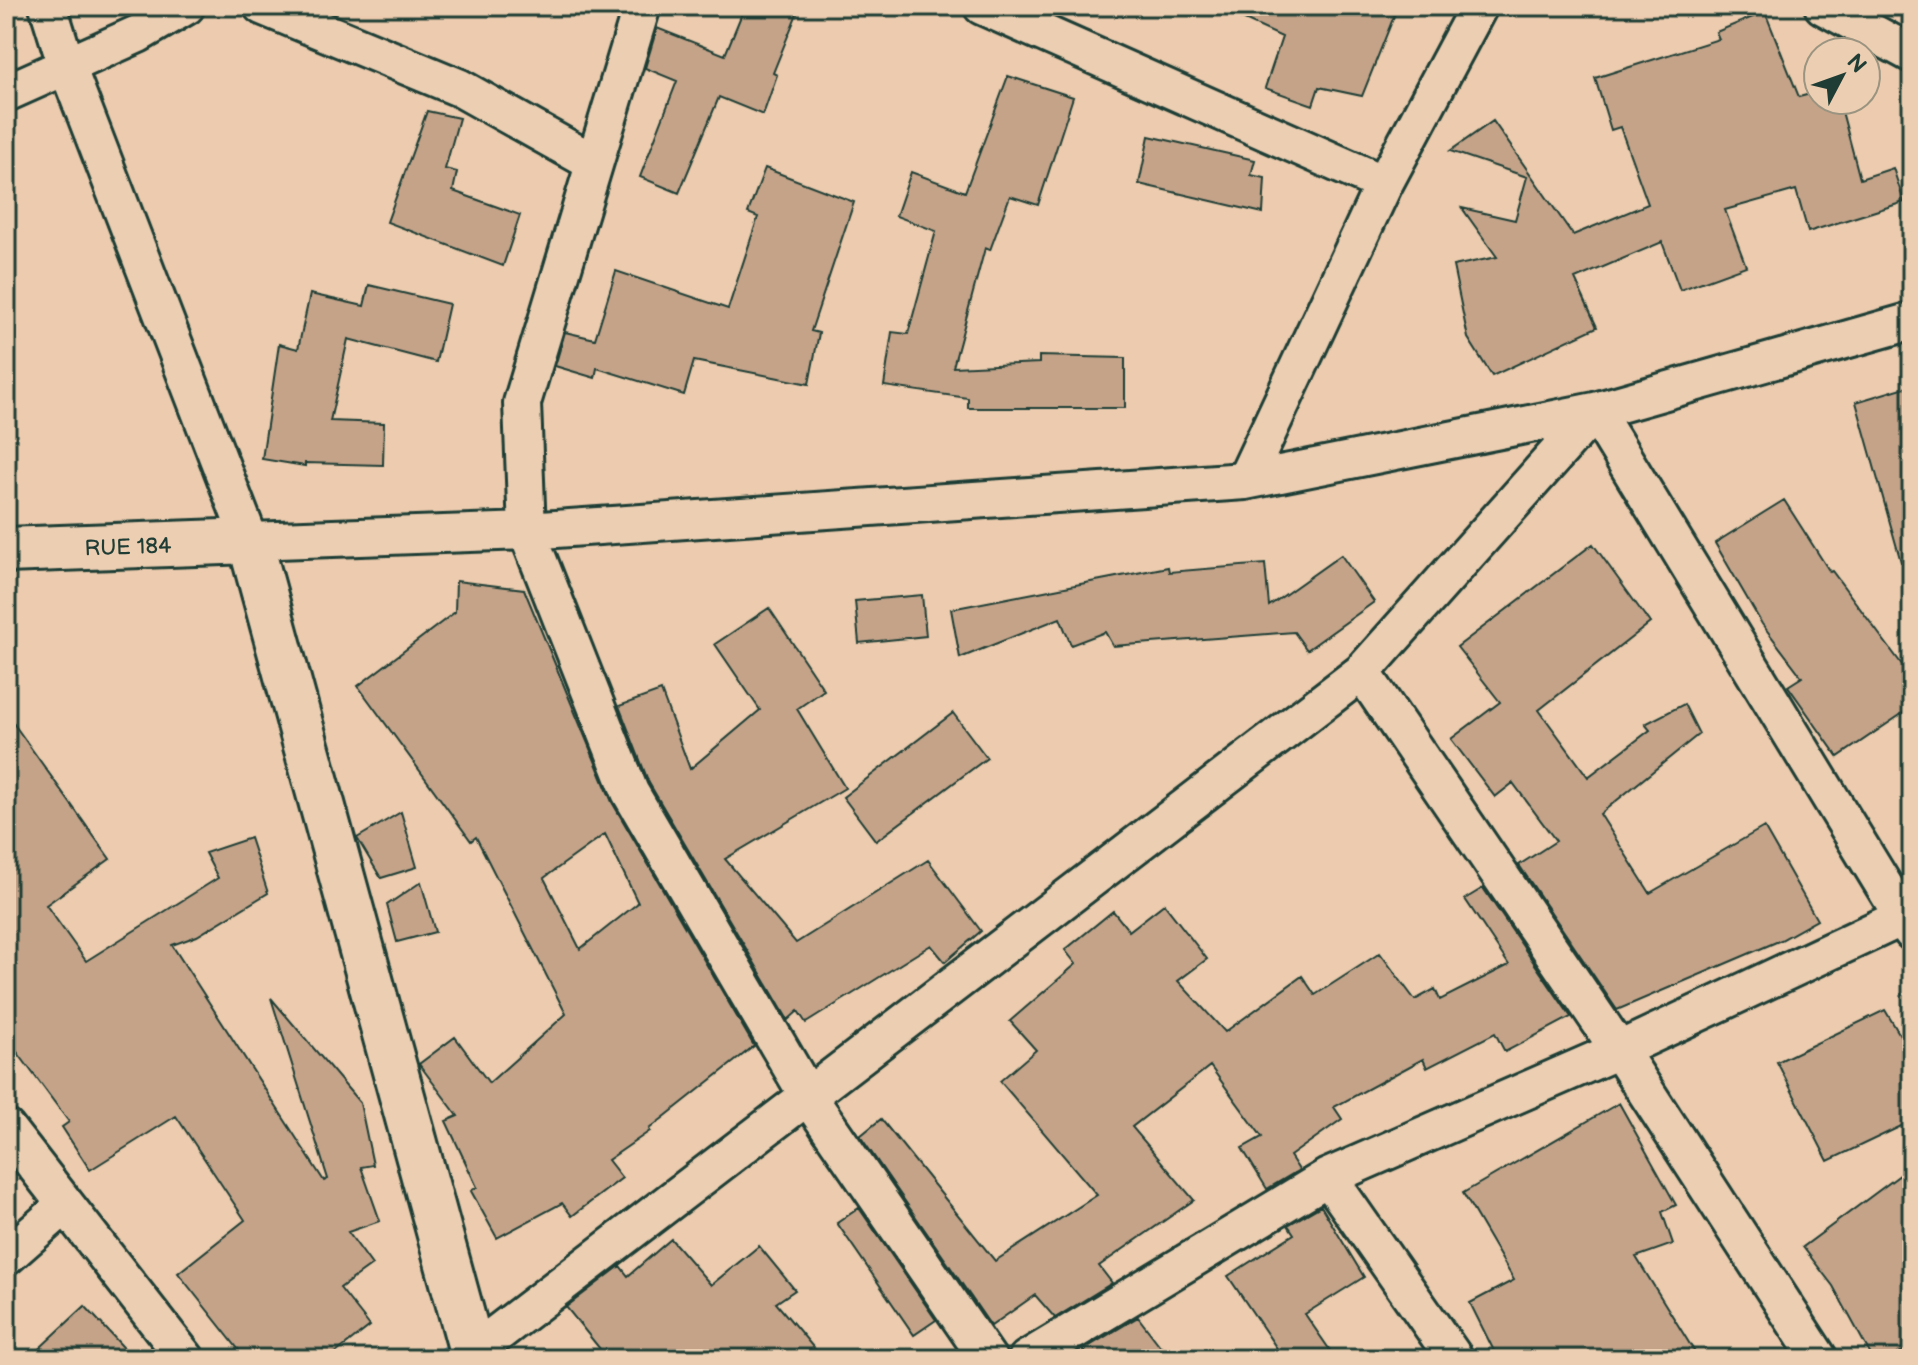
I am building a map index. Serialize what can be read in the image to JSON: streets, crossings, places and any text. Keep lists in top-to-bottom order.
{
  "streets": {
    "street": ["RUE 184"]
  },
  "north": "top right"
}
